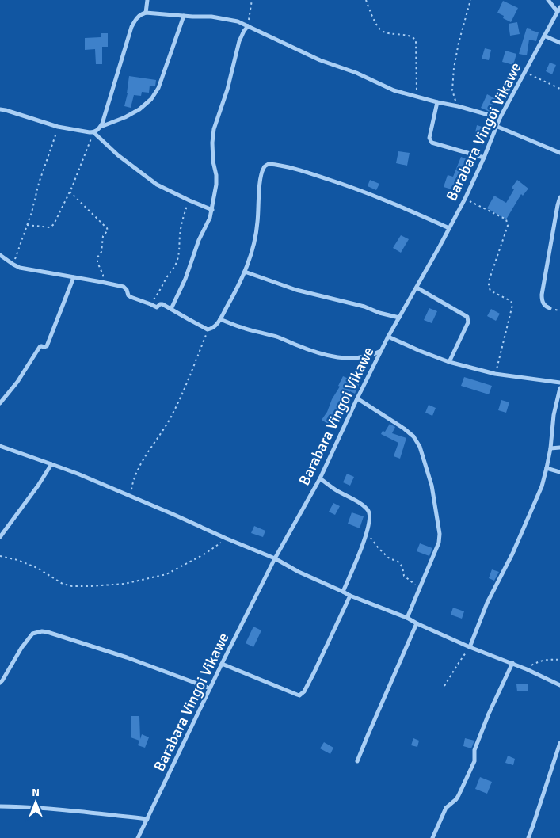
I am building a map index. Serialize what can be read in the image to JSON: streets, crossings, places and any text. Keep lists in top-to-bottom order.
{
  "streets": {
    "street": ["Barabara Vingoi Vikawe"]
  },
  "north": "top"
}
